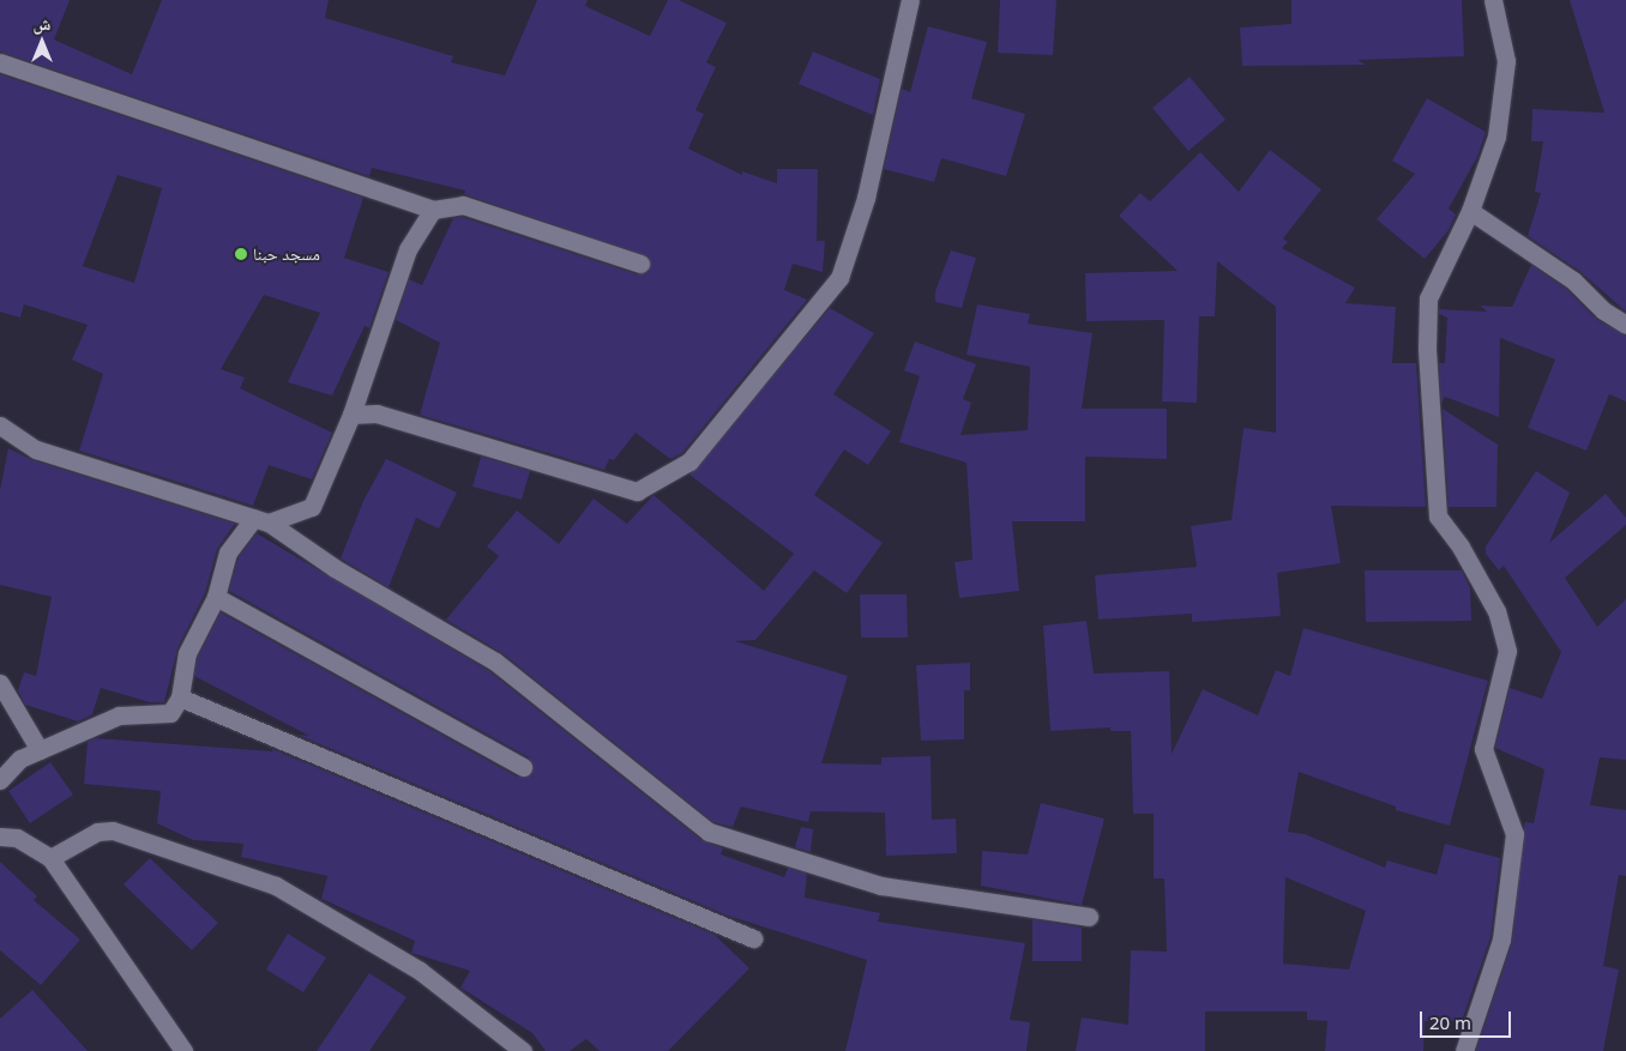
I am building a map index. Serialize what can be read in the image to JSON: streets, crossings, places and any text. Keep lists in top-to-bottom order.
{
  "places": ["مسجد حبنا"],
  "scale_bar": "20 m",
  "north": "top"
}
